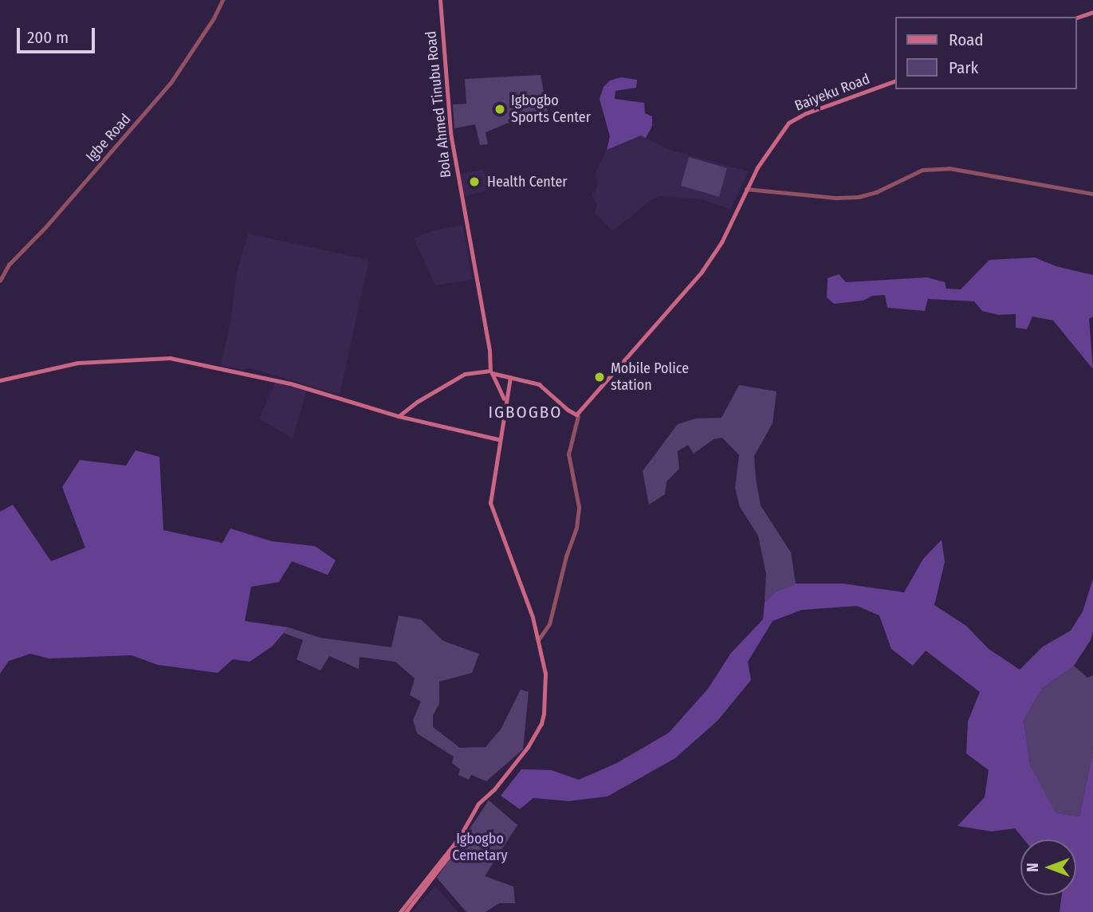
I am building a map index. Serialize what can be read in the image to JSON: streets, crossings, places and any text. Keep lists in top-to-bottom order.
{
  "streets": {
    "main road": ["Baiyeku Road", "Bola Ahmed Tinubu Road"],
    "street": ["Igbe Road"]
  },
  "districts": ["IGBOGBO"],
  "parks": ["Igbogbo Cemetary"],
  "places": ["Igbogbo Sports Center", "Health Center", "Mobile Police station"],
  "legend": ["Road", "Park"],
  "scale_bar": "200 m",
  "north": "left"
}
